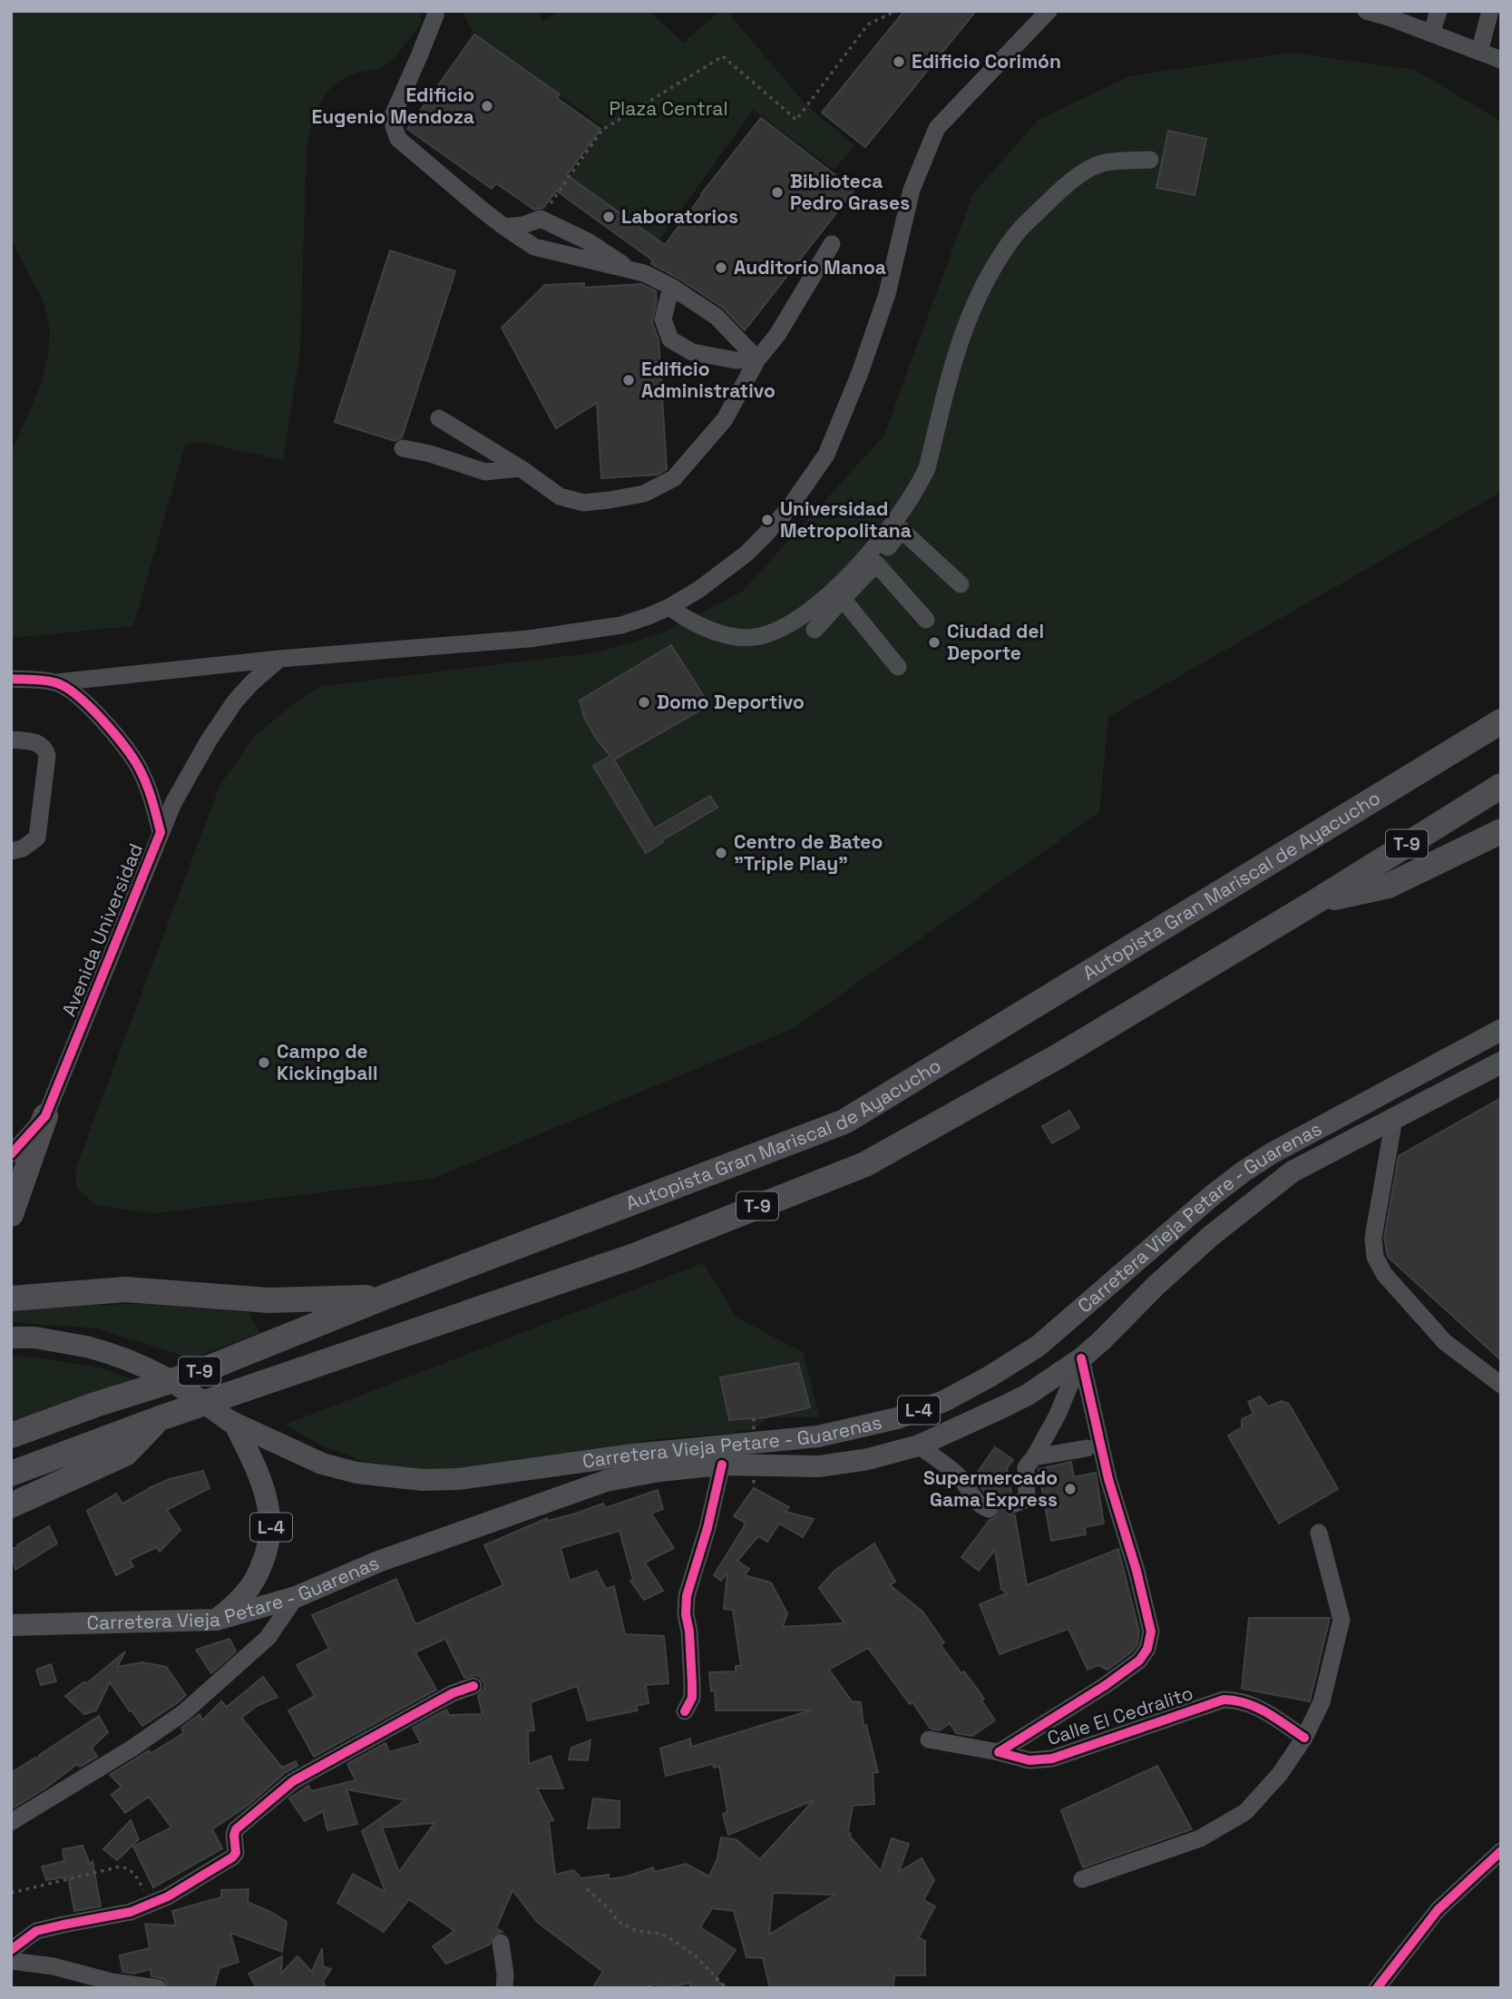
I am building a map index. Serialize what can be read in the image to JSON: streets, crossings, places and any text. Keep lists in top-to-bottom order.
{
  "streets": {
    "highway": ["T-9", "Autopista Gran Mariscal de Ayacucho"],
    "main road": ["Carretera Vieja Petare - Guarenas", "L-4"],
    "street": ["Avenida Universidad", "Calle El Cedralito"]
  },
  "crossings": [
    ["Carretera Vieja Petare - Guarenas", "L-4"],
    ["Carretera Vieja Petare - Guarenas", "Calle El Cedralito"]
  ],
  "parks": ["Plaza Central"],
  "places": [
    "Edificio Corimón",
    "Edificio Eugenio Mendoza",
    "Biblioteca Pedro Grases",
    "Laboratorios",
    "Auditorio Manoa",
    "Edificio Administrativo",
    "Universidad Metropolitana",
    "Ciudad del Deporte",
    "Domo Deportivo",
    "Centro de Bateo \"Triple Play\"",
    "Campo de Kickingball",
    "Supermercado Gama Express"
  ]
}
